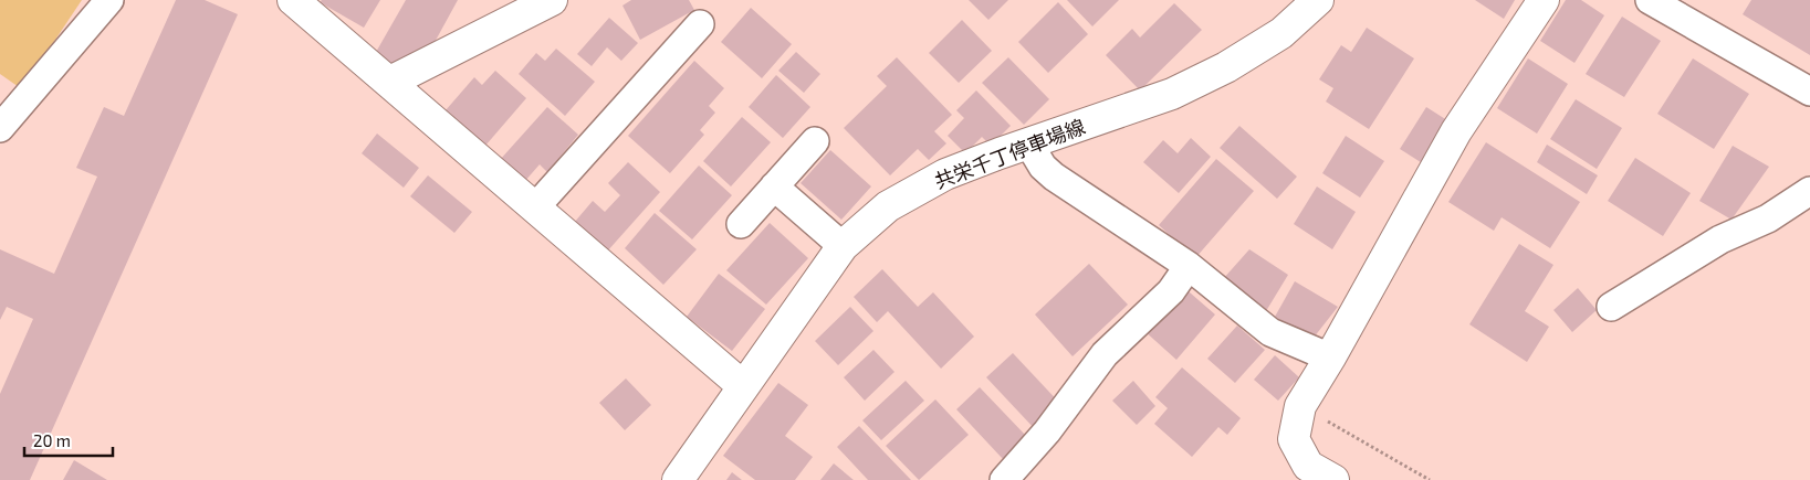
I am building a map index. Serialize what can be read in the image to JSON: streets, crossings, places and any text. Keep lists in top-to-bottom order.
{
  "streets": {
    "street": ["共栄千丁停車場線"]
  },
  "scale_bar": "20 m"
}
